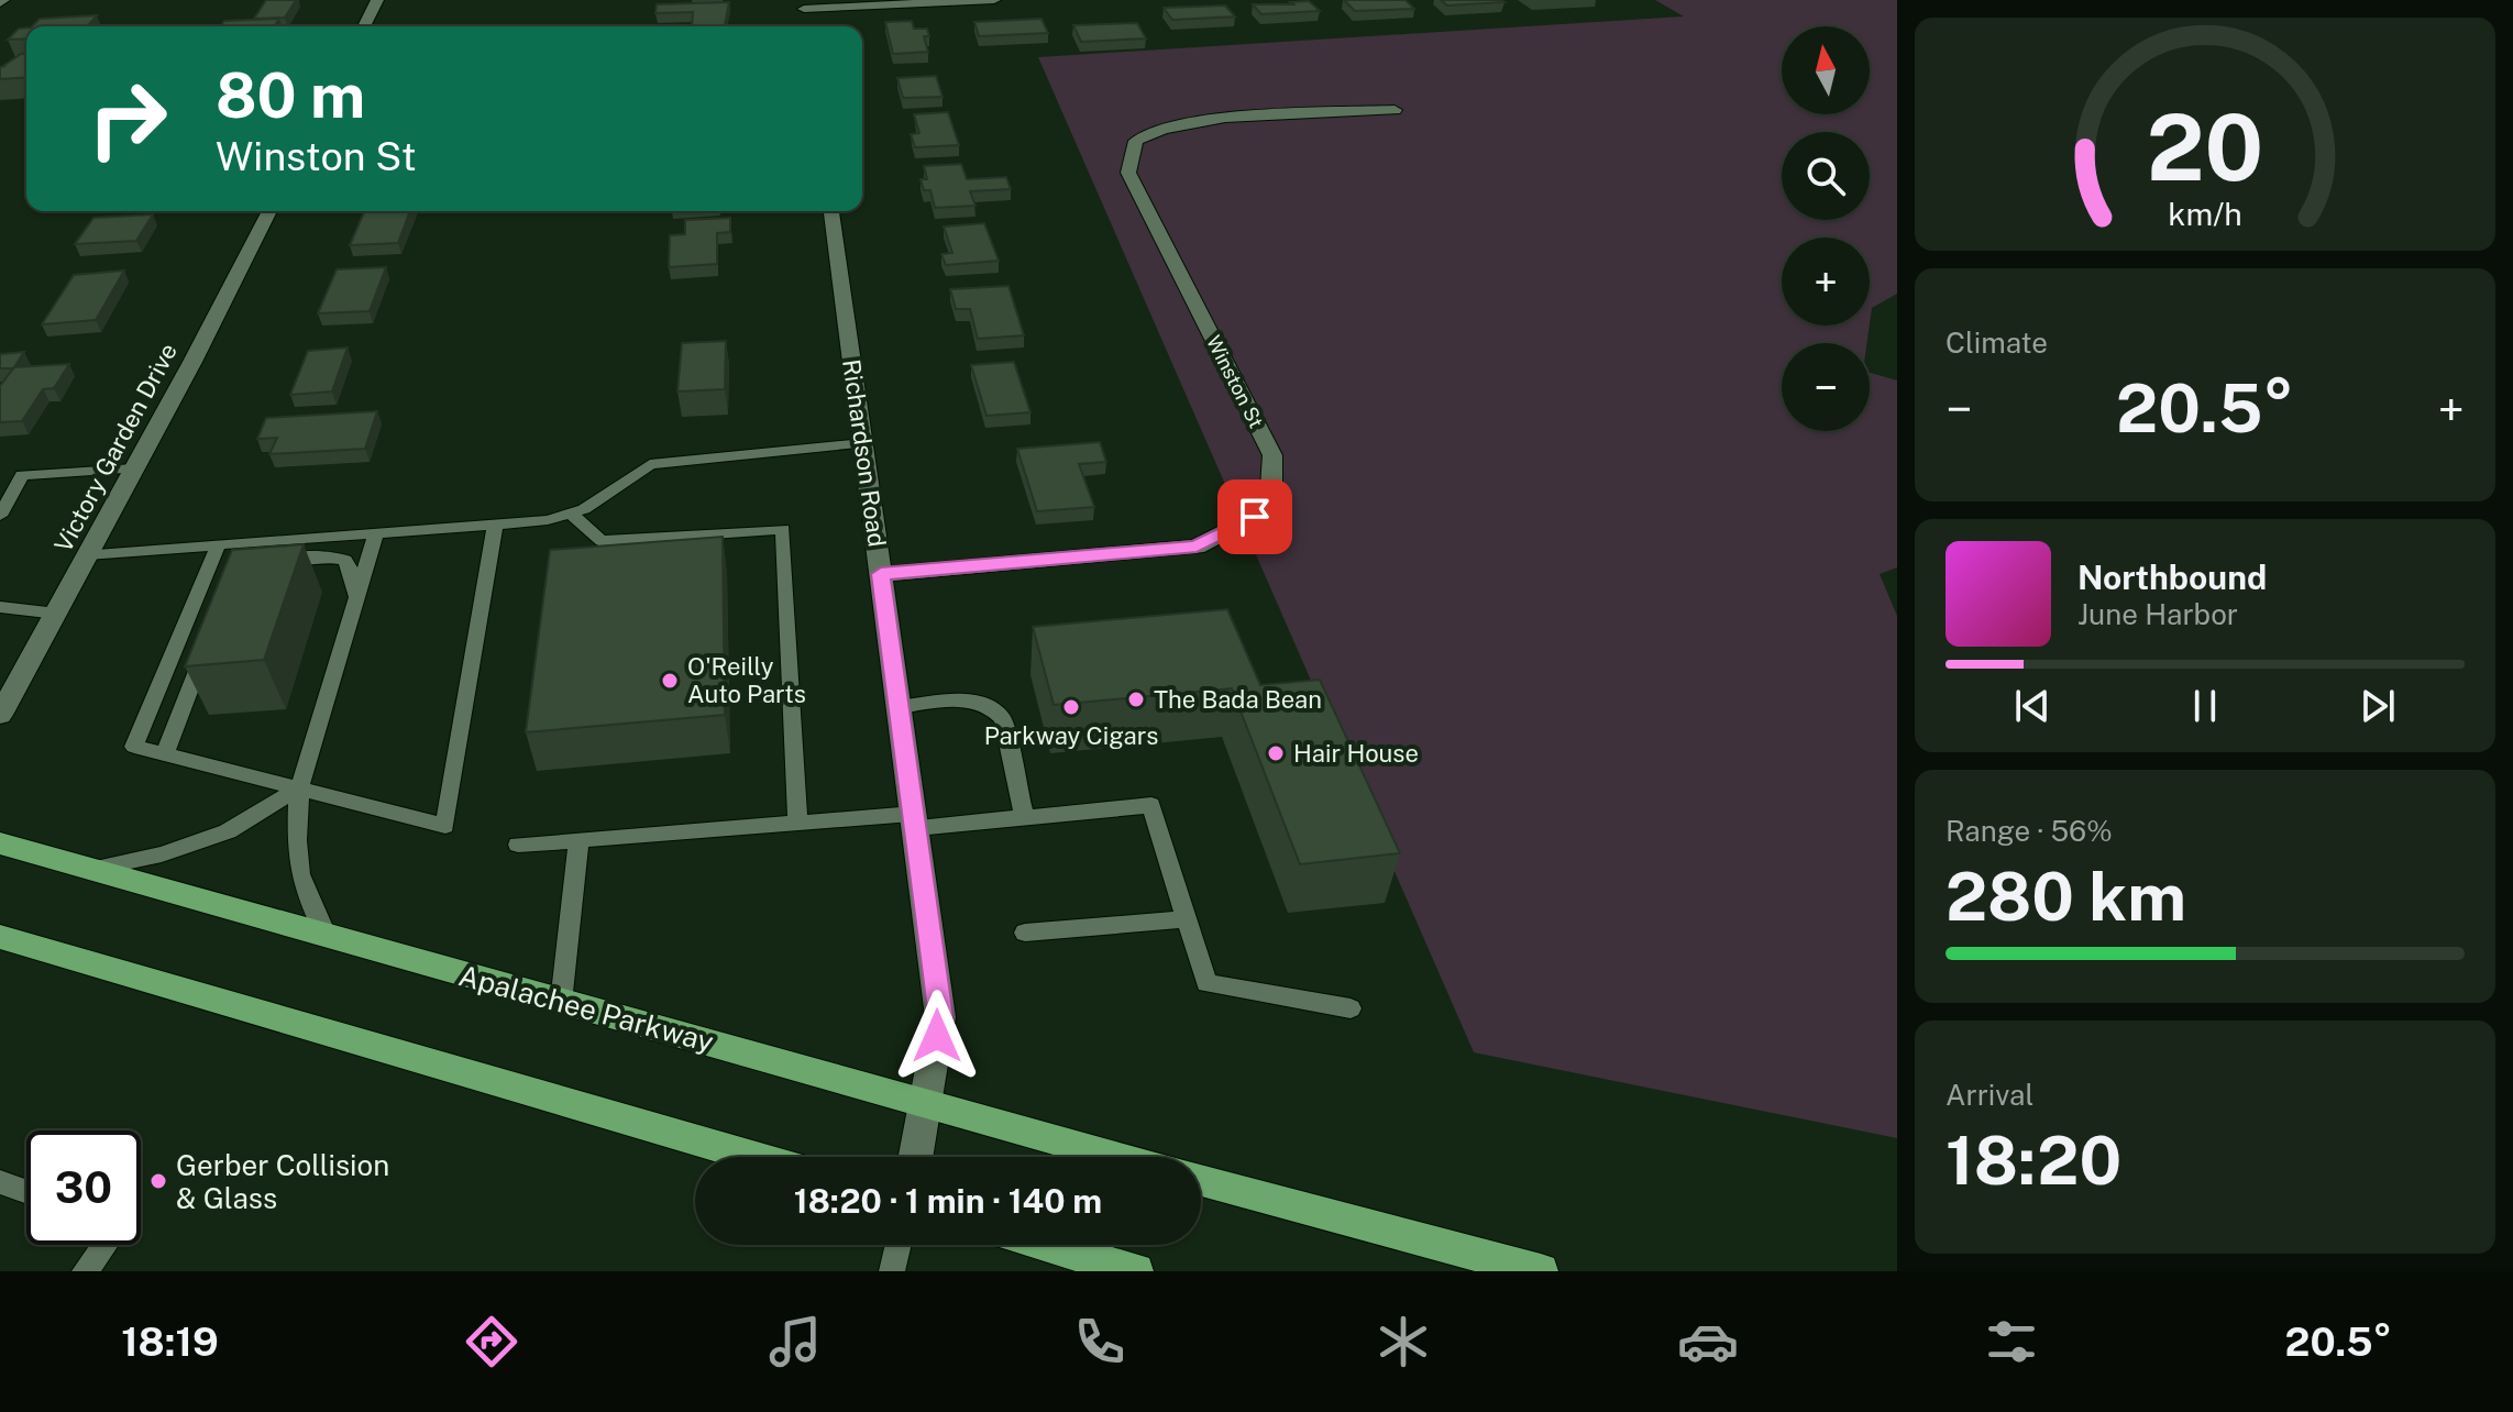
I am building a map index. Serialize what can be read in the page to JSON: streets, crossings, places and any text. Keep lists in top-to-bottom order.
{
  "streets": {
    "main road": ["Apalachee Parkway"],
    "street": ["Winston St", "Victory Garden Drive", "Richardson Road"]
  },
  "crossings": [
    ["Winston St", "Richardson Road"],
    ["Richardson Road", "Apalachee Parkway"]
  ],
  "places": [
    "O'Reilly Auto Parts",
    "The Bada Bean",
    "Parkway Cigars",
    "Hair House",
    "Gerber Collision & Glass"
  ],
  "north": "top",
  "page": {
    "map_buttons": ["+", "−"],
    "turn": ["80 m", "Winston St"],
    "tile": [
      "Climate",
      ["Range · 56%", "280 km"],
      ["Arrival", "18:20"]
    ],
    "heat": ["−", "20.5°", "+"],
    "song": ["Northbound", "June Harbor"],
    "limit": "30",
    "trip": "18:20 · 1 min · 140 m",
    "tabs": ["18:19", "20.5°"],
    "gauge": ["20", "km/h"]
  }
}
